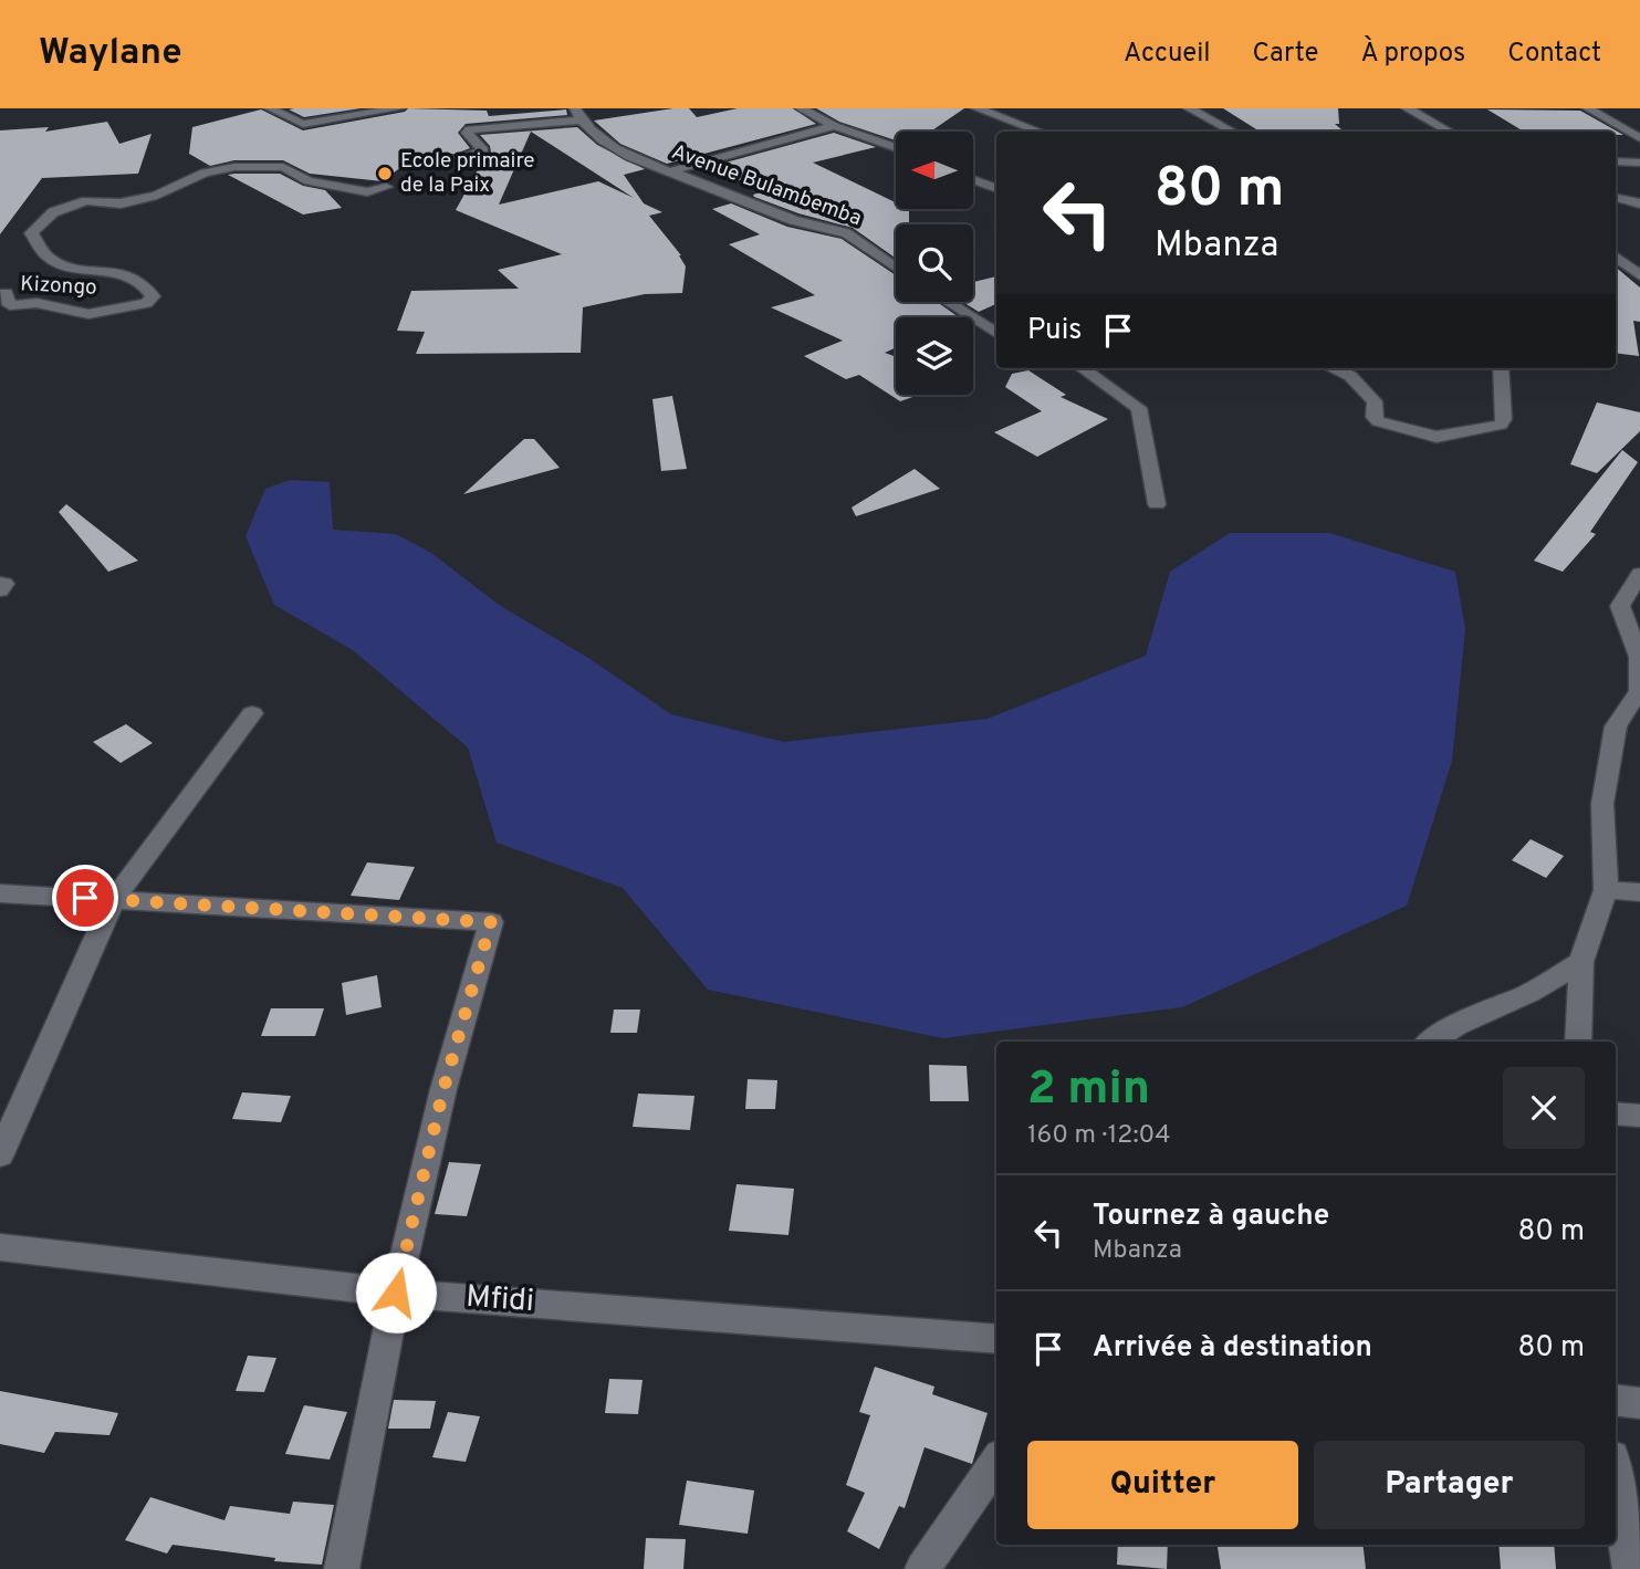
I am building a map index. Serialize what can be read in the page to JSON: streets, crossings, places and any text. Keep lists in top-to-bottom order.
{
  "streets": {
    "street": ["Avenue Bulambemba", "Kizongo", "Mfidi"]
  },
  "places": ["Ecole primaire de la Paix"],
  "north": "left",
  "page": {
    "header": "Waylane",
    "nav": [
      "Accueil",
      "Carte",
      "À propos",
      "Contact"
    ],
    "turn": ["80 m", "Mbanza"],
    "then": "Puis",
    "heading": ["2 min", "160 m · 12:04"],
    "list": [
      {
        "name": "Tournez à gauche",
        "note": "Mbanza",
        "value": "80 m"
      },
      {
        "name": "Arrivée à destination",
        "value": "80 m"
      }
    ],
    "buttons": ["Quitter", "Partager"]
  }
}
